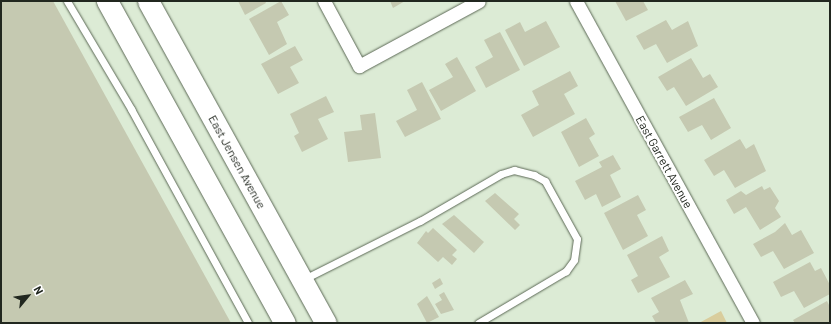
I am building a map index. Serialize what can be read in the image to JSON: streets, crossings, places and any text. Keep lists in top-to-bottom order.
{
  "streets": {
    "main road": ["East Jensen Avenue"],
    "street": ["East Garrett Avenue"]
  },
  "north": "top right"
}
